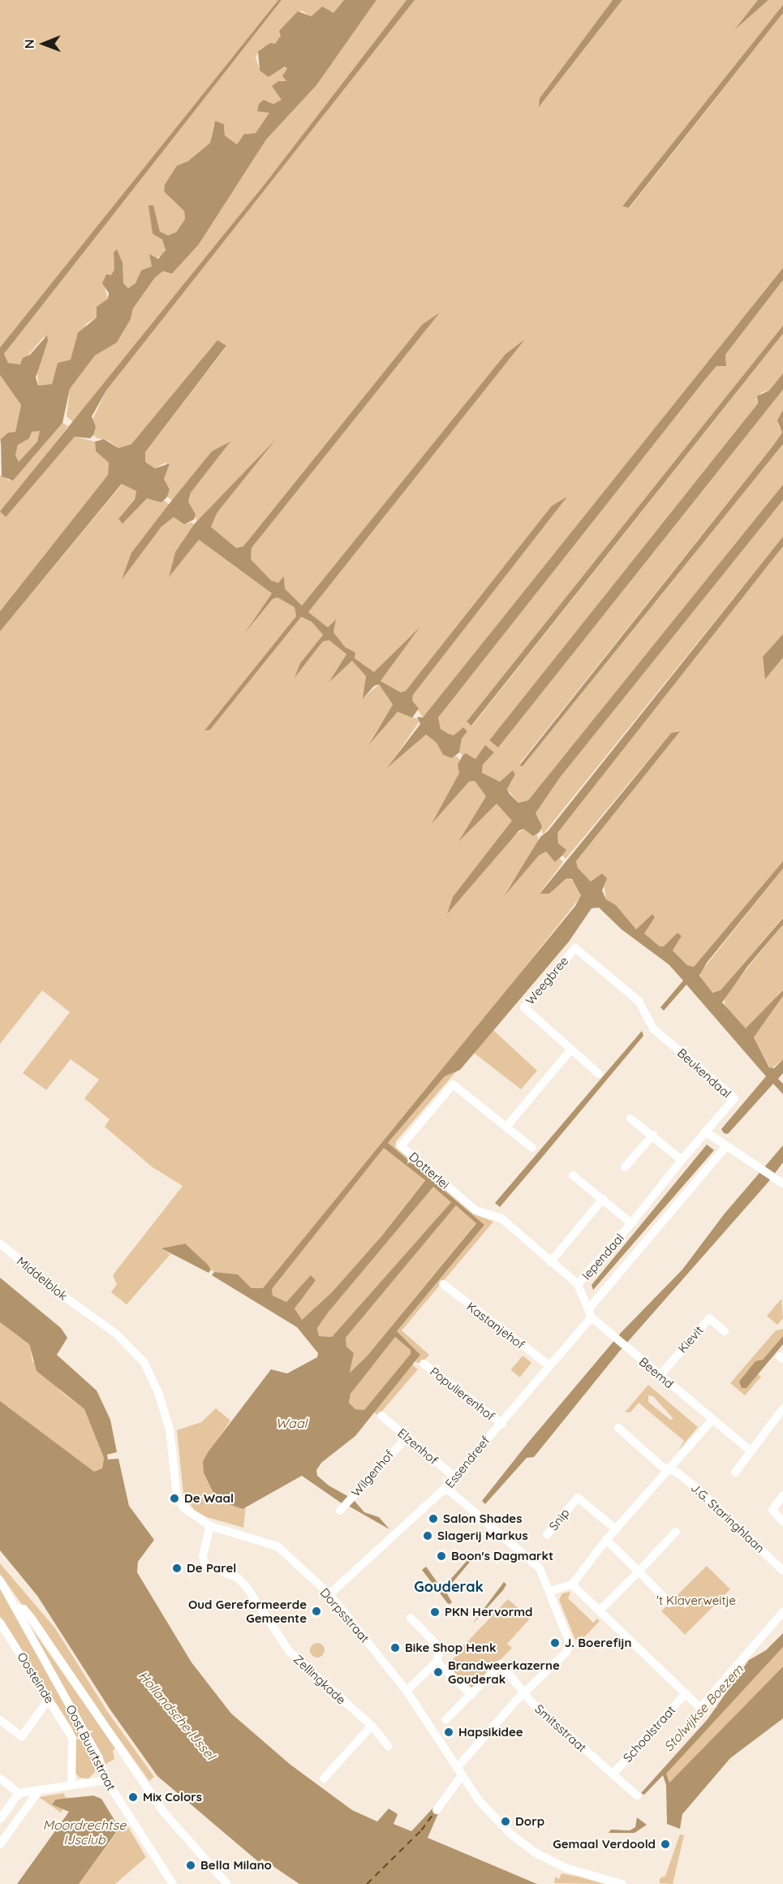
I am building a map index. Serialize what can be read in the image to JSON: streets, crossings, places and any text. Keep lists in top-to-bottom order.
{
  "streets": {
    "street": [
      "Weegbree",
      "Beukendaal",
      "Dotterlei",
      "Iependaal",
      "Middelblok",
      "Kastanjehof",
      "Kievit",
      "Beemd",
      "Populierenhof",
      "Elzenhof",
      "Essendreef",
      "Wilgenhof",
      "J.G. Staringhlaan",
      "Snip",
      "Dorpsstraat",
      "Oosteinde",
      "Zellingkade",
      "Smitsstraat",
      "Schoolstraat",
      "Oost Buurtstraat"
    ]
  },
  "crossings": [
    ["Weegbree", "Beukendaal"],
    ["Beukendaal", "Iependaal"],
    ["Dotterlei", "Iependaal"],
    ["Iependaal", "Beemd"],
    ["Middelblok", "Dorpsstraat"],
    ["Kastanjehof", "Essendreef"],
    ["Kievit", "Beemd"],
    ["Beemd", "Essendreef"],
    ["Populierenhof", "Essendreef"],
    ["Elzenhof", "Essendreef"],
    ["Elzenhof", "Wilgenhof"],
    ["Essendreef", "Dorpsstraat"],
    ["Dorpsstraat", "Zellingkade"],
    ["Smitsstraat", "Schoolstraat"]
  ],
  "districts": ["Gouderak"],
  "water": [
    "Waal",
    "Stolwijkse Boezem",
    "Hollandsche IJssel",
    "Moordrechtse IJsclub"
  ],
  "parks": ["'t Klaverweitje"],
  "places": [
    "De Waal",
    "Salon Shades",
    "Slagerij Markus",
    "Boon's Dagmarkt",
    "De Parel",
    "Oud Gereformeerde Gemeente",
    "PKN Hervormd",
    "J. Boerefijn",
    "Bike Shop Henk",
    "Brandweerkazerne Gouderak",
    "Hapsikidee",
    "Mix Colors",
    "Dorp",
    "Gemaal Verdoold",
    "Bella Milano"
  ],
  "north": "left"
}
